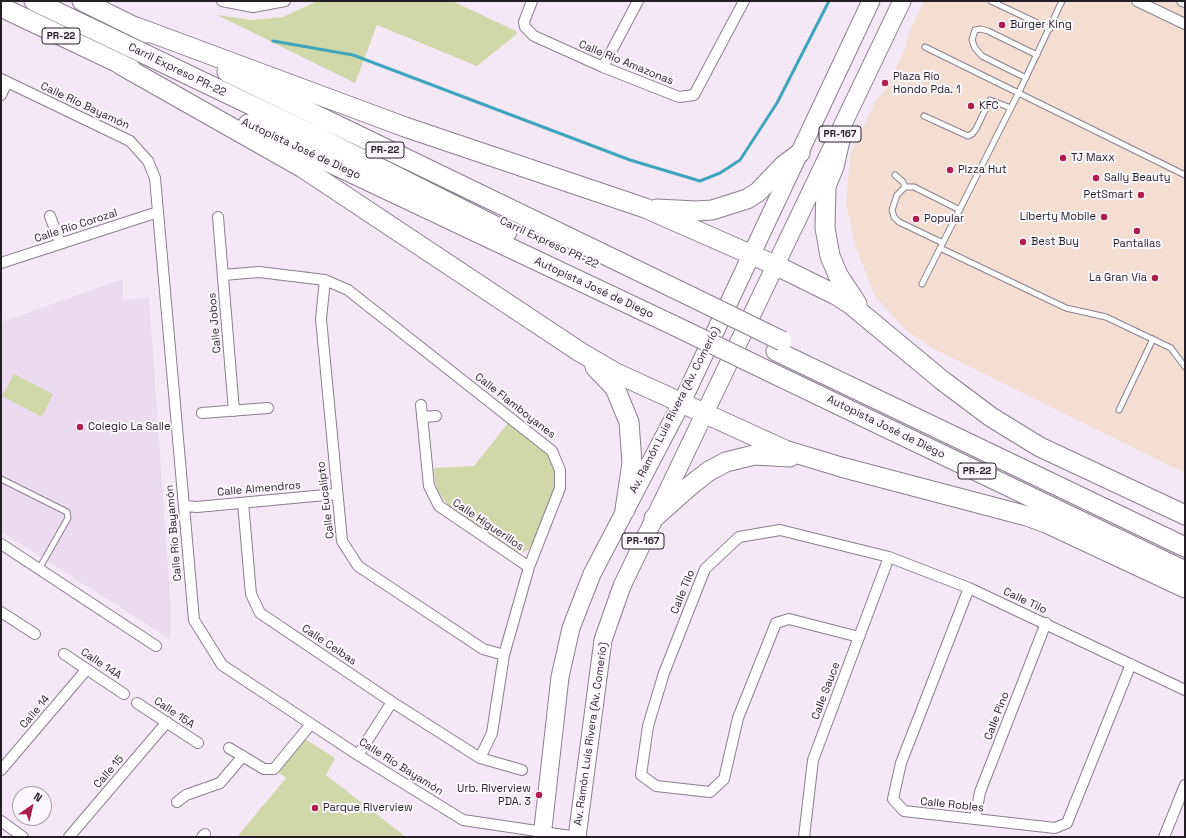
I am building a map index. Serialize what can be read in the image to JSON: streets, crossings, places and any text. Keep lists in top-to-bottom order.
{
  "streets": {
    "highway": ["PR-22", "Carril Expreso PR-22", "Autopista José de Diego"],
    "main road": ["PR-167", "Av. Ramón Luis Rivera (Av. Comerío)"],
    "street": [
      "Calle Río Amazonas",
      "Calle Río Bayamón",
      "Calle Río Corozal",
      "Calle Jobos",
      "Calle Flamboyanes",
      "Calle Almendros",
      "Calle Eucalipto",
      "Calle Higuerillos",
      "Calle Tilo",
      "Calle Ceibas",
      "Calle 14A",
      "Calle Sauce",
      "Calle 14",
      "Calle 15A",
      "Calle Pino",
      "Calle 15",
      "Calle Robles"
    ]
  },
  "crossings": [
    ["Carril Expreso PR-22", "Autopista José de Diego"],
    ["Calle Río Bayamón", "Calle Río Corozal"],
    ["Calle Río Bayamón", "Av. Ramón Luis Rivera (Av. Comerío)"],
    ["Calle Río Bayamón", "Calle Almendros"],
    ["Calle Jobos", "Calle Flamboyanes"],
    ["Calle Flamboyanes", "Calle Eucalipto"],
    ["Calle Flamboyanes", "Calle Higuerillos"],
    ["Calle Flamboyanes", "Calle Ceibas"],
    ["Calle Almendros", "Calle Eucalipto"],
    ["Calle Almendros", "Calle Ceibas"],
    ["Calle Tilo", "Calle Sauce"],
    ["Calle Tilo", "Calle Pino"],
    ["Calle Tilo", "Calle Robles"],
    ["Calle 14A", "Calle 14"],
    ["Calle 15A", "Calle 15"],
    ["Calle Pino", "Calle Robles"]
  ],
  "places": [
    "Burger King",
    "Plaza Río Hondo Pda. 1",
    "KFC",
    "TJ Maxx",
    "Pizza Hut",
    "Sally Beauty",
    "PetSmart",
    "Liberty Mobile",
    "Popular",
    "Pantallas",
    "Best Buy",
    "La Gran Vía",
    "Colegio La Salle",
    "Urb. Riverview PDA. 3",
    "Parque Riverview"
  ],
  "north": "top right"
}
